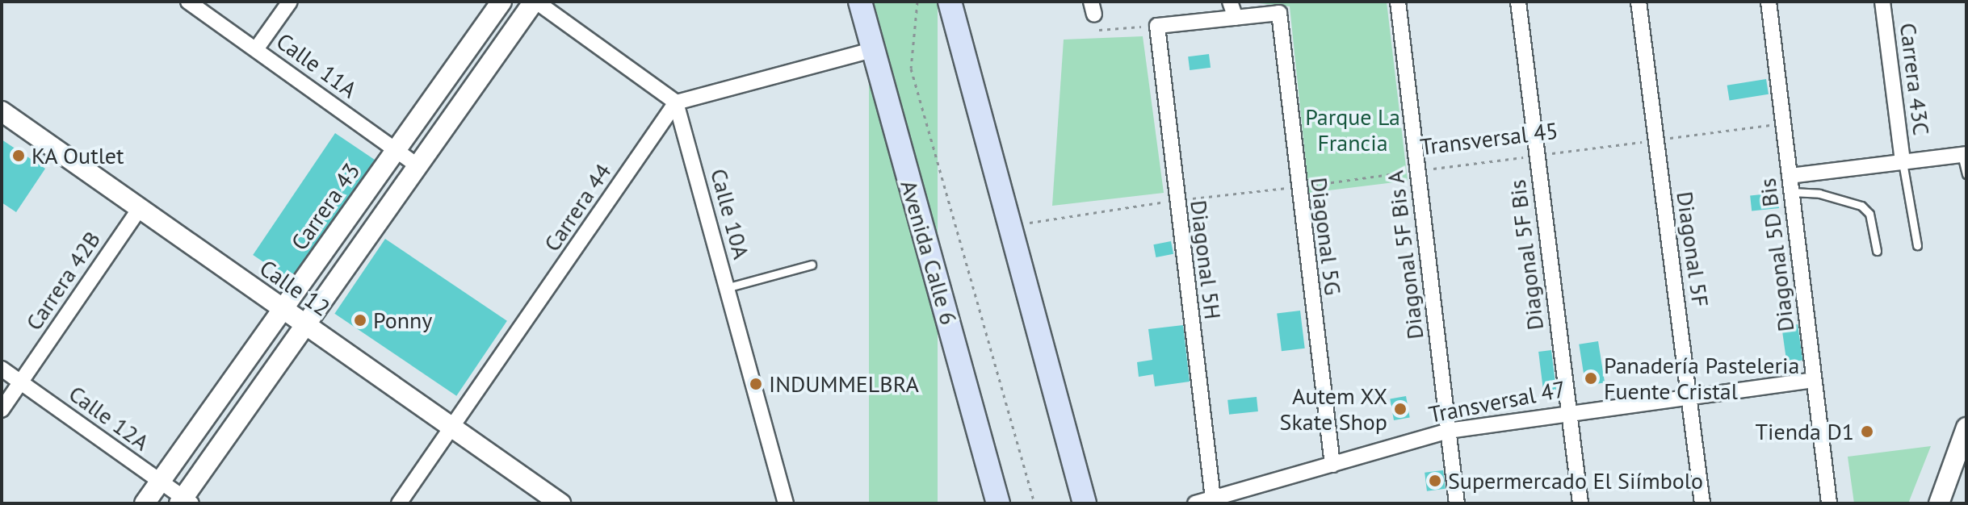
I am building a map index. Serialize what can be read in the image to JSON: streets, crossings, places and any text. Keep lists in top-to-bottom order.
{
  "streets": {
    "main road": ["Avenida Calle 6"],
    "street": [
      "Calle 11A",
      "Carrera 43C",
      "Carrera 43",
      "Carrera 44",
      "Calle 10A",
      "Diagonal 5G",
      "Diagonal 5F",
      "Diagonal 5F Bis A",
      "Diagonal 5F Bis",
      "Diagonal 5D Bis",
      "Diagonal 5H",
      "Carrera 42B",
      "Calle 12",
      "Transversal 47",
      "Calle 12A"
    ],
    "path": ["Transversal 45"]
  },
  "crossings": [
    ["Calle 11A", "Carrera 43"],
    ["Transversal 45", "Diagonal 5G"],
    ["Transversal 45", "Diagonal 5F"],
    ["Transversal 45", "Diagonal 5F Bis A"],
    ["Transversal 45", "Diagonal 5F Bis"],
    ["Transversal 45", "Diagonal 5D Bis"],
    ["Transversal 45", "Diagonal 5H"],
    ["Carrera 43", "Calle 12"],
    ["Carrera 43", "Calle 12A"],
    ["Carrera 44", "Calle 10A"],
    ["Carrera 44", "Calle 12"],
    ["Diagonal 5G", "Transversal 47"],
    ["Diagonal 5F", "Transversal 47"],
    ["Diagonal 5F Bis A", "Transversal 47"],
    ["Diagonal 5F Bis", "Transversal 47"],
    ["Diagonal 5D Bis", "Transversal 47"],
    ["Diagonal 5H", "Transversal 47"],
    ["Carrera 42B", "Calle 12"],
    ["Carrera 42B", "Calle 12A"]
  ],
  "parks": ["Parque La Francia"],
  "places": [
    "KA Outlet",
    "Ponny",
    "Panadería Pasteleria Fuente Cristal",
    "INDUMMELBRA",
    "Autem XX Skate Shop",
    "Tienda D1",
    "Supermercado El Siímbolo"
  ]
}
